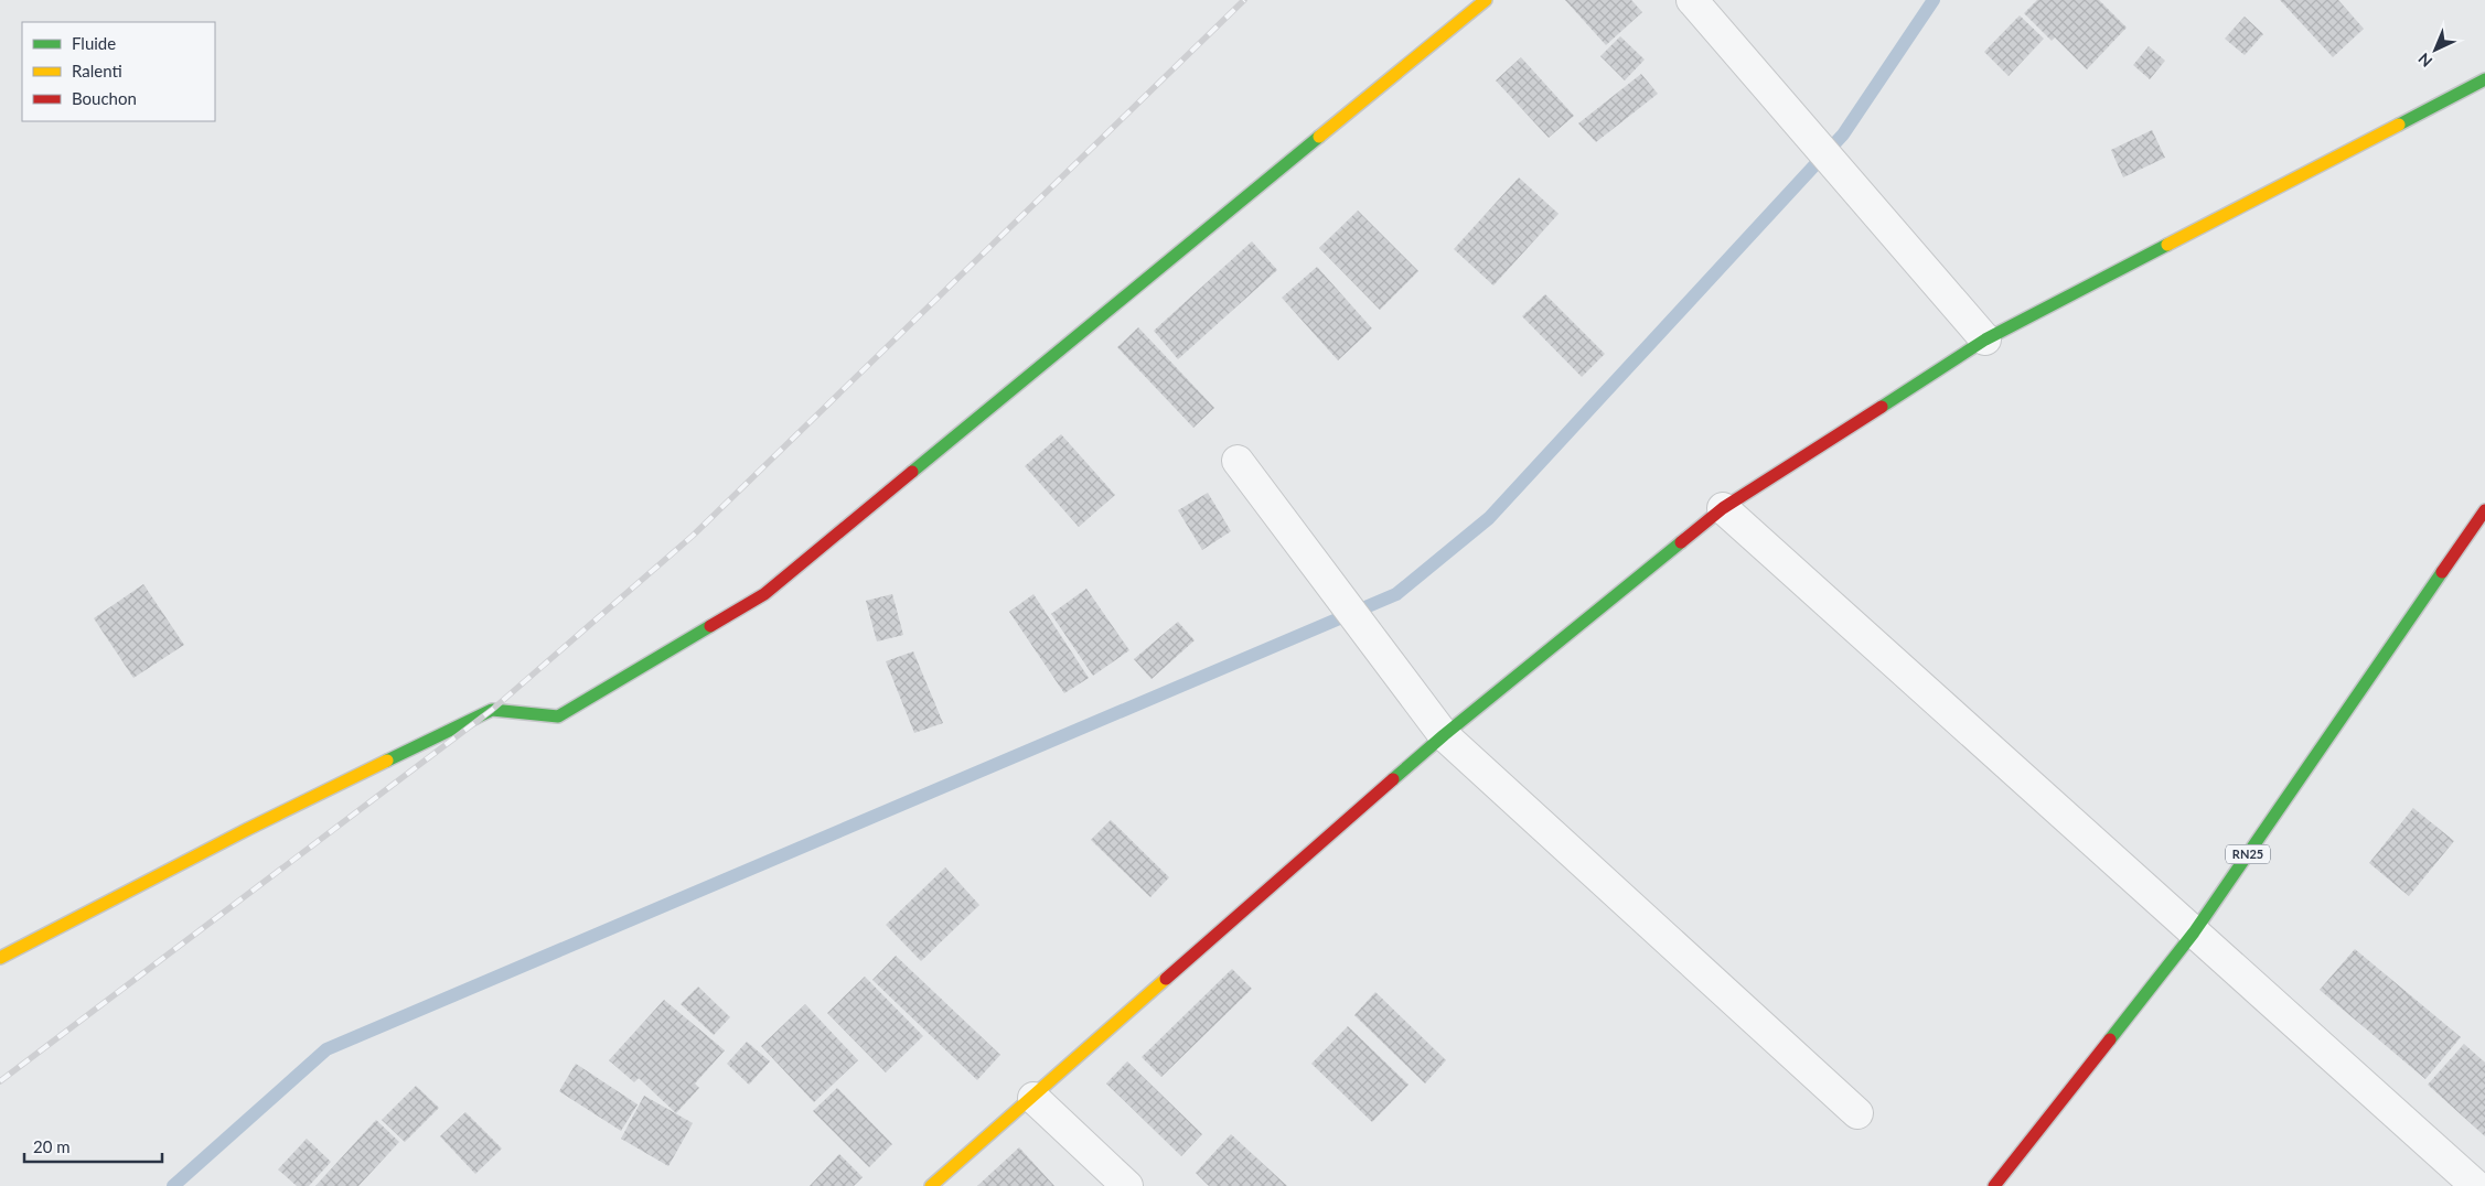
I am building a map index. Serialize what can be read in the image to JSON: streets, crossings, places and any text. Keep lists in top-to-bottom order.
{
  "streets": {
    "street": ["RN25"]
  },
  "legend": ["Fluide", "Ralenti", "Bouchon"],
  "scale_bar": "20 m",
  "north": "bottom left"
}
